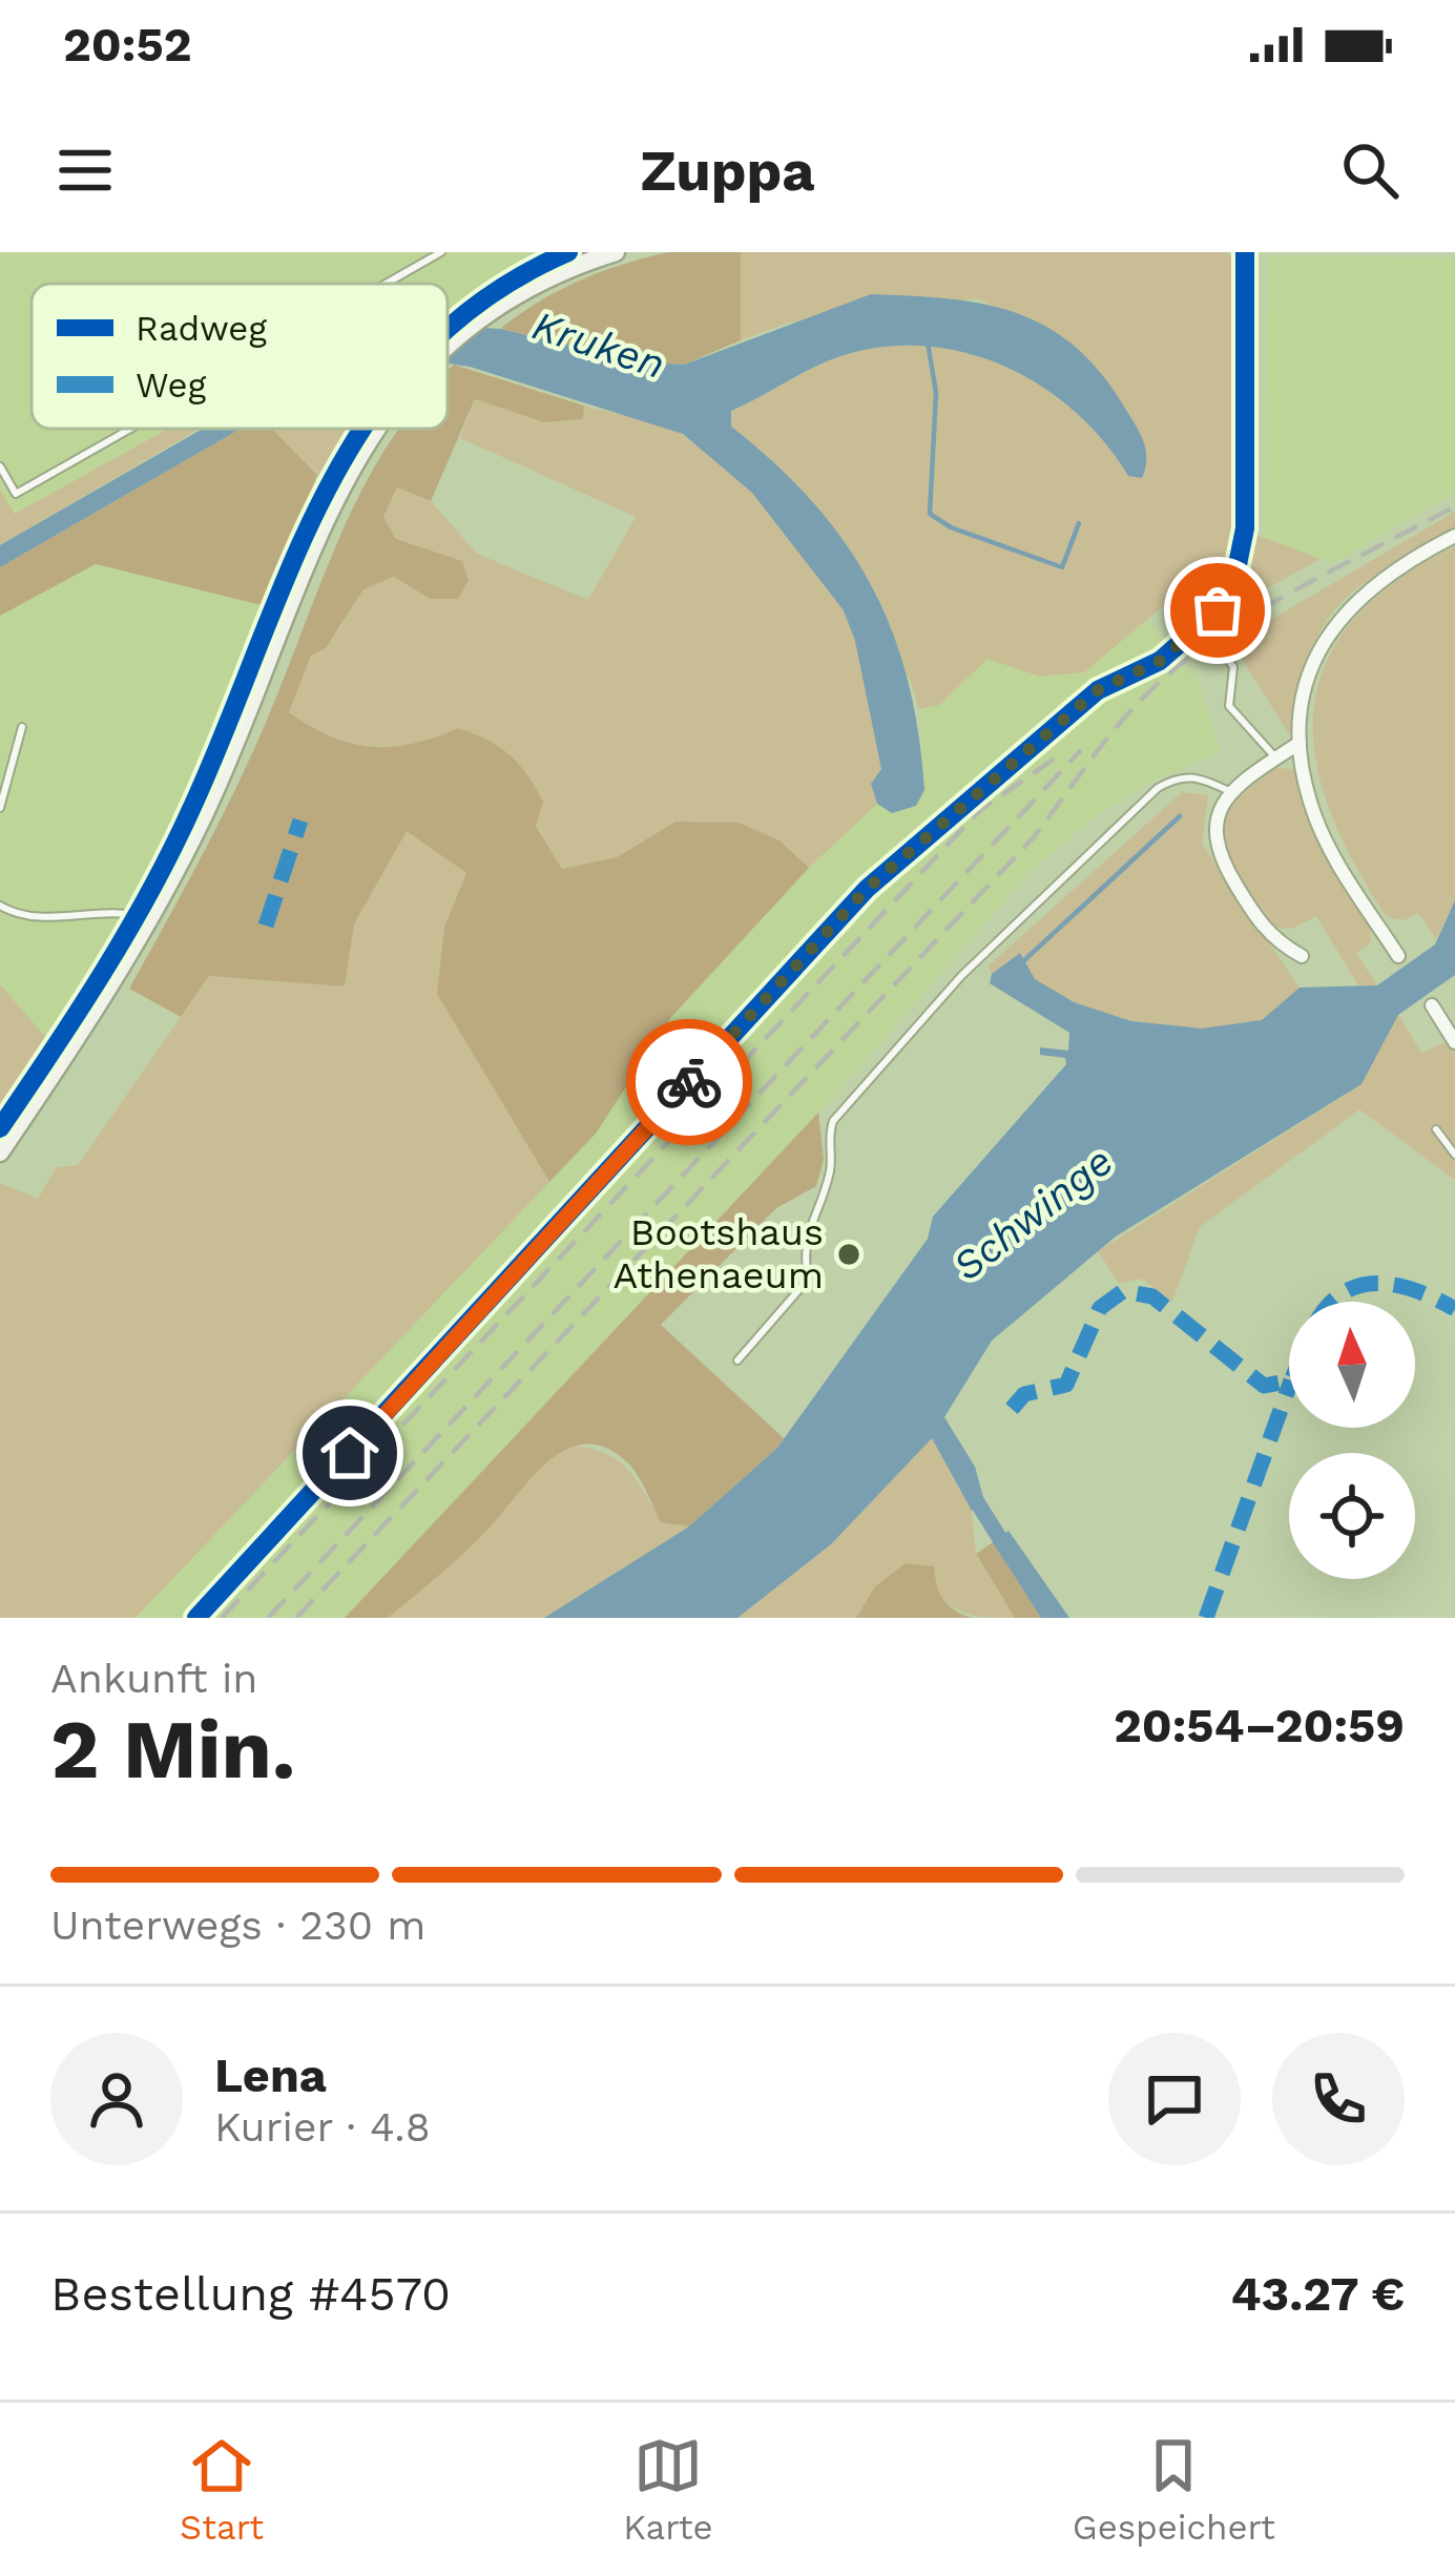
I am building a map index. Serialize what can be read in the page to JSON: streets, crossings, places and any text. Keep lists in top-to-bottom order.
{
  "water": ["Kruken", "Schwinge"],
  "places": ["Bootshaus Athenaeum"],
  "legend": ["Radweg", "Weg"],
  "north": "top",
  "page": {
    "status": "20:52",
    "header": "Zuppa",
    "heading": ["2 Min.", "Ankunft in", "20:54–20:59"],
    "panel": [
      "Lena",
      "Kurier · 4.8",
      "Bestellung #4570",
      "43.27 €"
    ],
    "bar": "Unterwegs · 230 m",
    "tabs": ["Start", "Karte", "Gespeichert"]
  }
}
